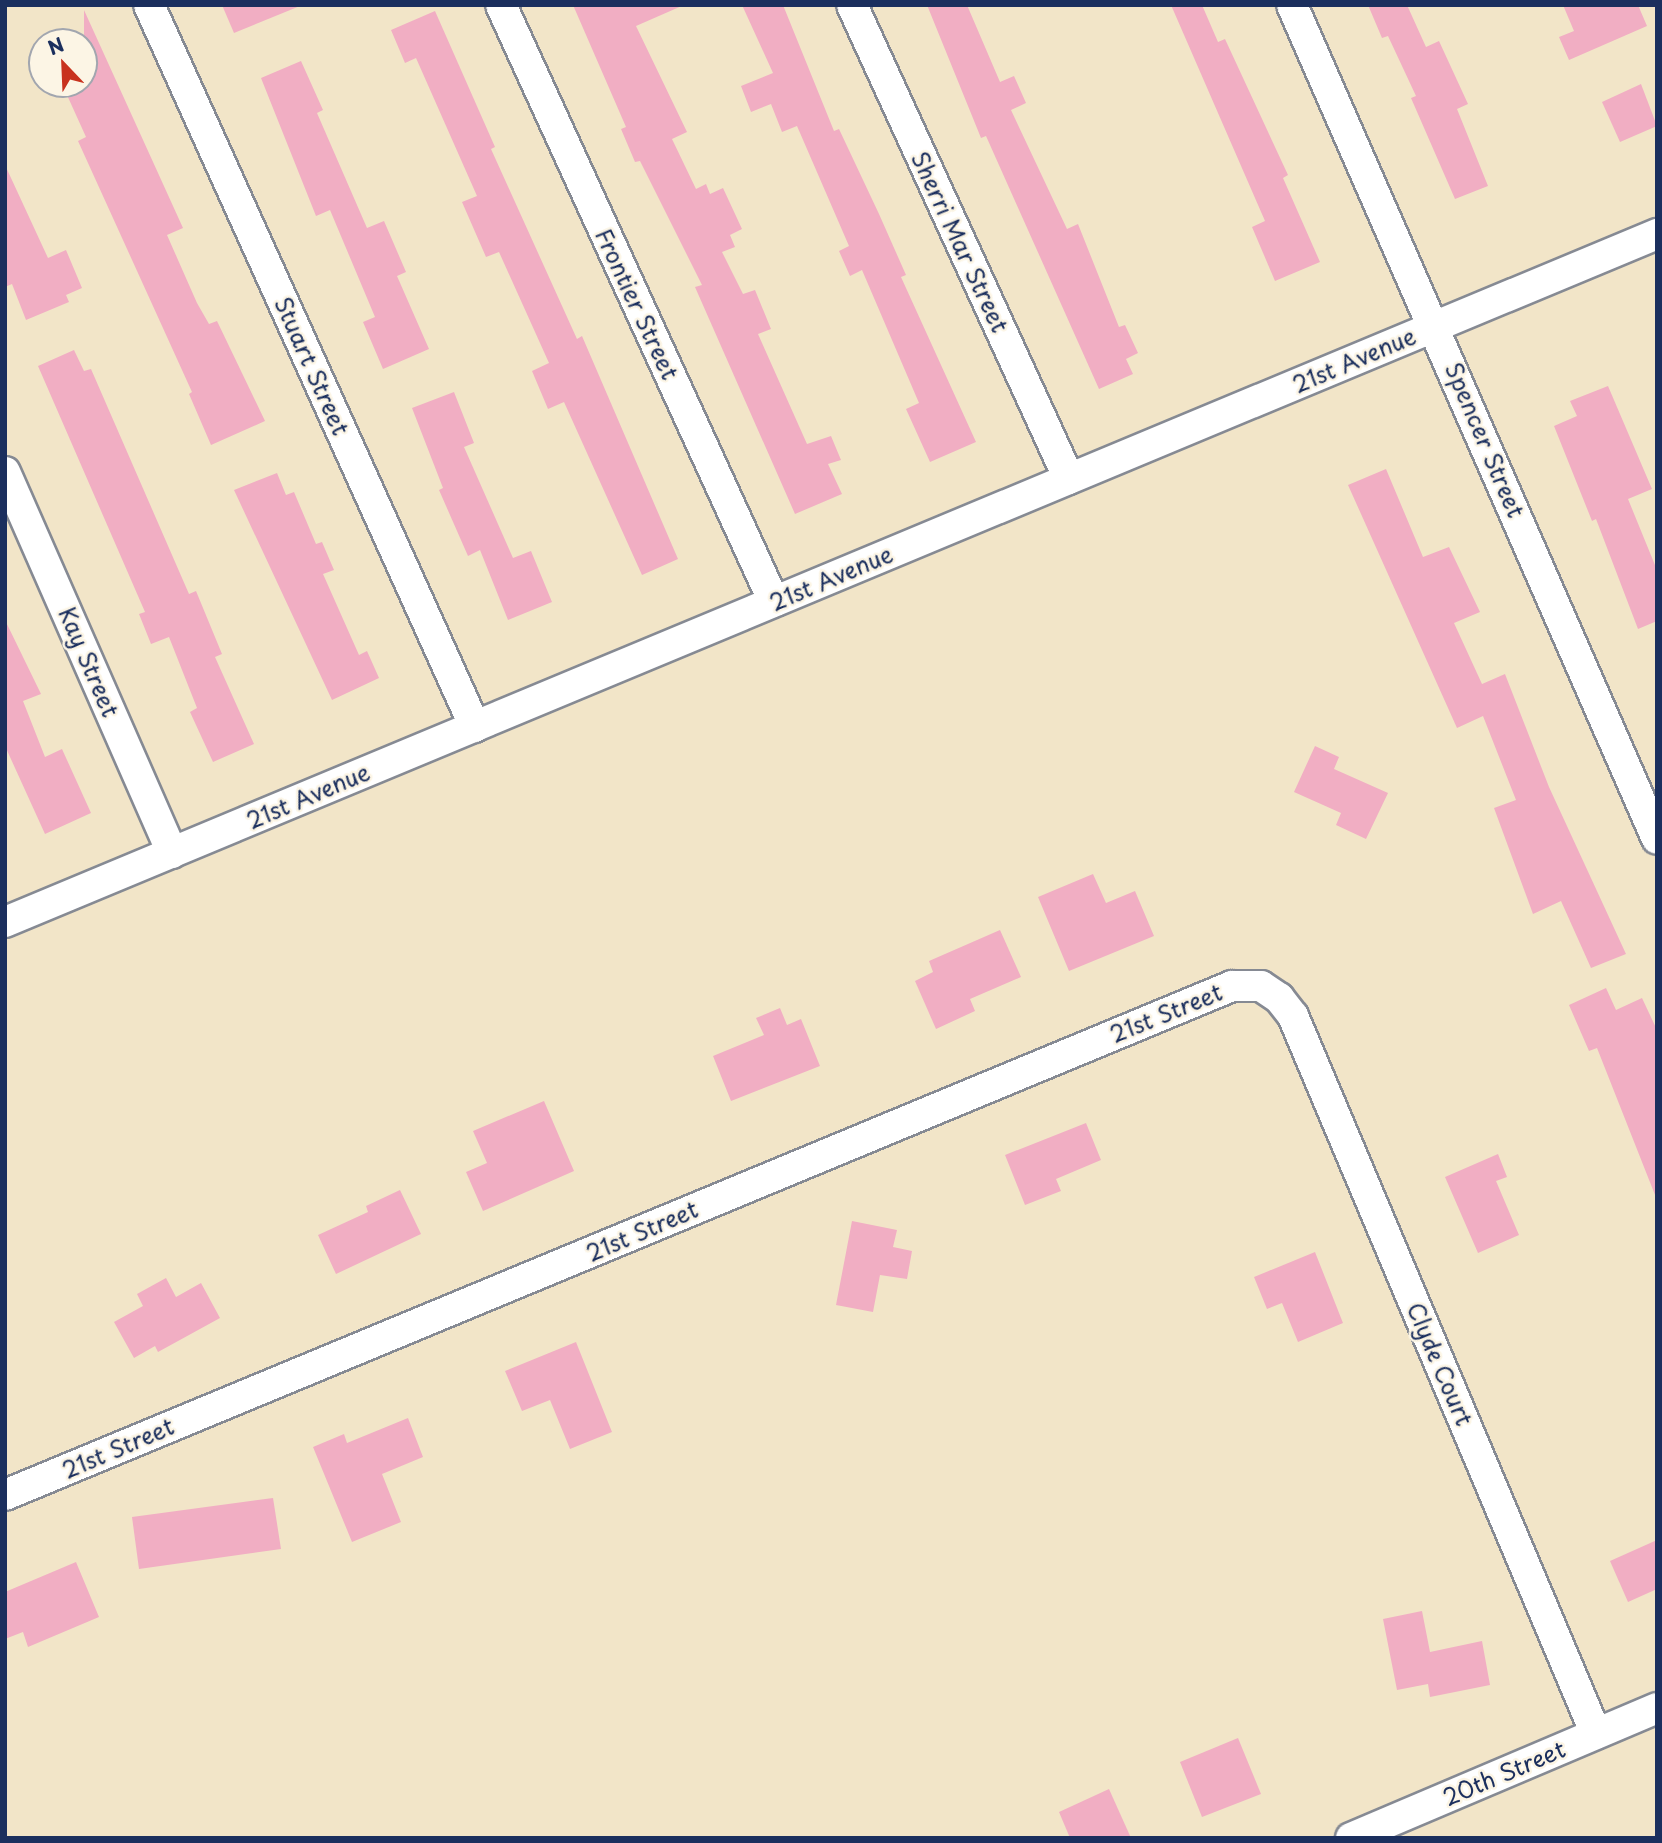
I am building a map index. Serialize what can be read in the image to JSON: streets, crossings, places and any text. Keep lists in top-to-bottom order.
{
  "streets": {
    "street": [
      "Sherri Mar Street",
      "Frontier Street",
      "21st Avenue",
      "Stuart Street",
      "Spencer Street",
      "Kay Street",
      "21st Street",
      "Clyde Court",
      "20th Street"
    ]
  },
  "crossings": [
    ["Sherri Mar Street", "21st Avenue"],
    ["Frontier Street", "21st Avenue"],
    ["21st Avenue", "Stuart Street"],
    ["21st Avenue", "Spencer Street"],
    ["21st Avenue", "Kay Street"],
    ["21st Street", "Clyde Court"],
    ["Clyde Court", "20th Street"]
  ],
  "north": "top left"
}
